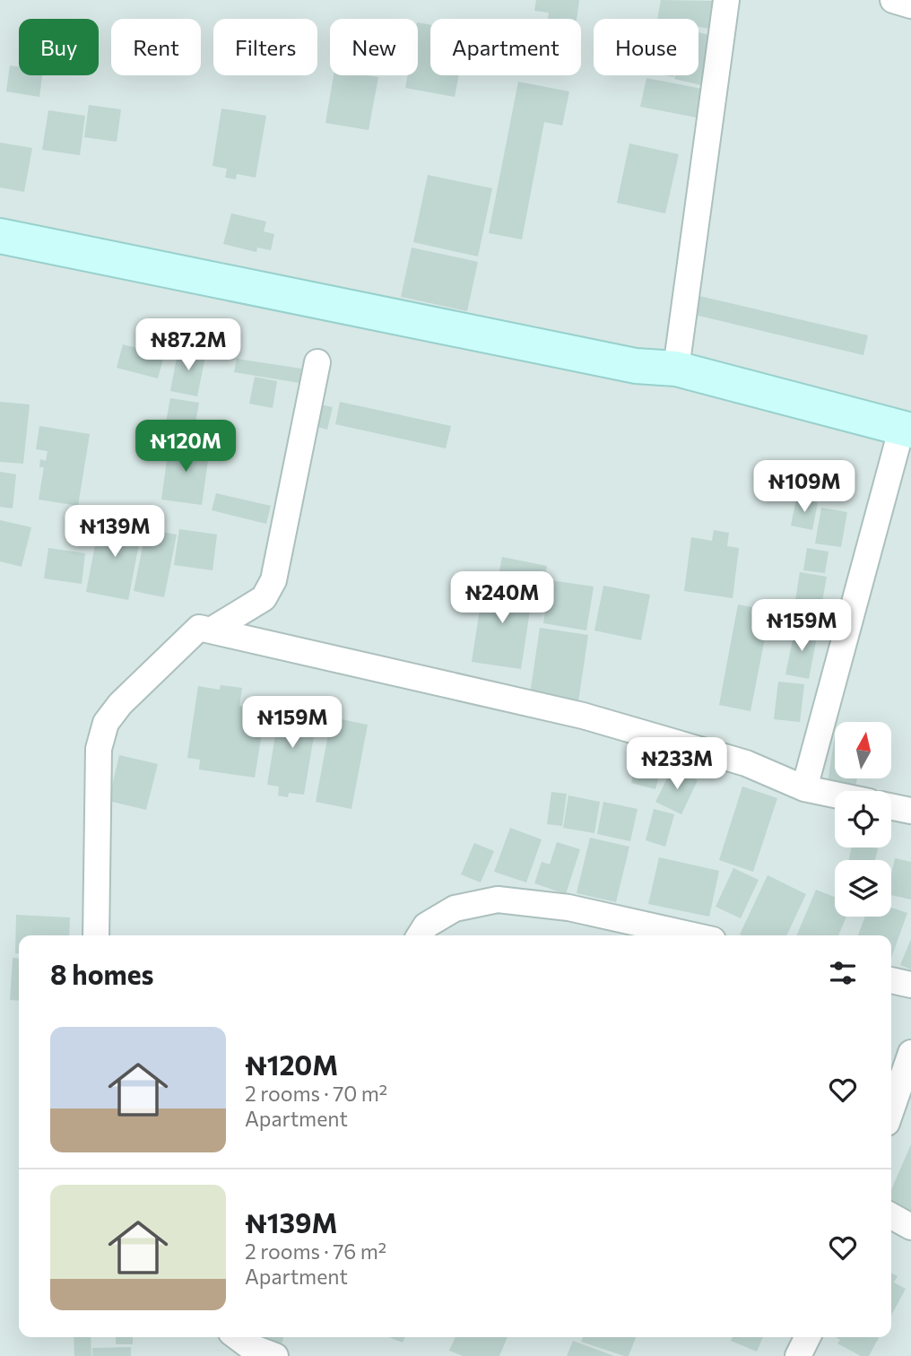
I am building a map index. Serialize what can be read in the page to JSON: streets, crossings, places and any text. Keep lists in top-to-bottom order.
{
  "north": "top",
  "page": {
    "chip": [
      "Buy",
      "Rent",
      "Filters",
      "New",
      "Apartment",
      "House"
    ],
    "price": [
      "₦87.2M",
      "₦120M",
      "₦109M",
      "₦139M",
      "₦240M",
      "₦159M",
      "₦159M",
      "₦233M"
    ],
    "heading": "8 homes",
    "list": [
      {
        "name": "₦120M",
        "note": "2 rooms · 70 m² · Apartment"
      },
      {
        "name": "₦139M",
        "note": "2 rooms · 76 m² · Apartment"
      }
    ]
  }
}
